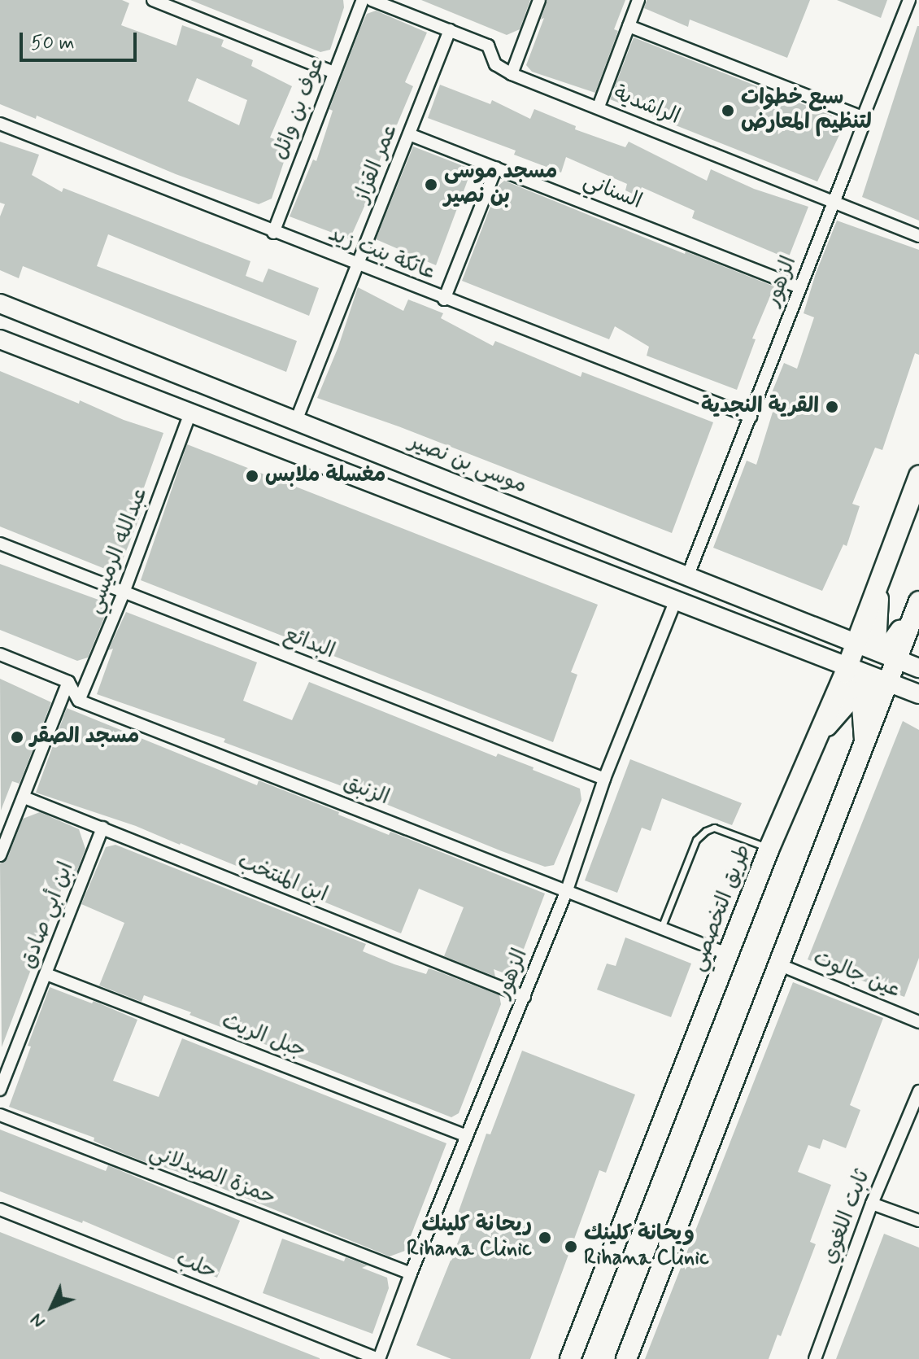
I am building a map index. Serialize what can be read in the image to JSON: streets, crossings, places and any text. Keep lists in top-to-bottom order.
{
  "streets": {
    "main road": ["طريق التخصصي"],
    "street": [
      "الراشدية",
      "عوف بن وائل",
      "عمر القزاز",
      "السناني",
      "عاتكة بنت زيد",
      "الزهور",
      "موسى بن نصير",
      "عبدالله الرميسي",
      "البدائع",
      "الزنبق",
      "ابن المنتخب",
      "ابن أبي صادق",
      "عين جالوت",
      "جبل الريث",
      "حمزة الصيدلاني",
      "ثابت اللغوي",
      "حلب"
    ]
  },
  "crossings": [
    ["الراشدية", "عمر القزاز"],
    ["الراشدية", "الزهور"],
    ["عوف بن وائل", "عاتكة بنت زيد"],
    ["عمر القزاز", "السناني"],
    ["عمر القزاز", "عاتكة بنت زيد"],
    ["عمر القزاز", "موسى بن نصير"],
    ["السناني", "الزهور"],
    ["عاتكة بنت زيد", "الزهور"],
    ["الزهور", "موسى بن نصير"],
    ["الزهور", "البدائع"],
    ["الزهور", "الزنبق"],
    ["الزهور", "ابن المنتخب"],
    ["الزهور", "جبل الريث"],
    ["الزهور", "حمزة الصيدلاني"],
    ["الزهور", "حلب"],
    ["موسى بن نصير", "طريق التخصصي"],
    ["عبدالله الرميسي", "البدائع"],
    ["عبدالله الرميسي", "الزنبق"],
    ["الزنبق", "طريق التخصصي"],
    ["ابن المنتخب", "ابن أبي صادق"],
    ["ابن أبي صادق", "جبل الريث"]
  ],
  "places": [
    "سبع خطوات لتنظيم المعارض",
    "مسجد موسى بن نصير",
    "القرية النجدية",
    "مغسلة ملابس",
    "مسجد الصقر",
    "ريحانة كلينك Rihana Clinic",
    "ويحانة كلينك Rihana Clinic"
  ],
  "scale_bar": "50 m",
  "north": "bottom left"
}
